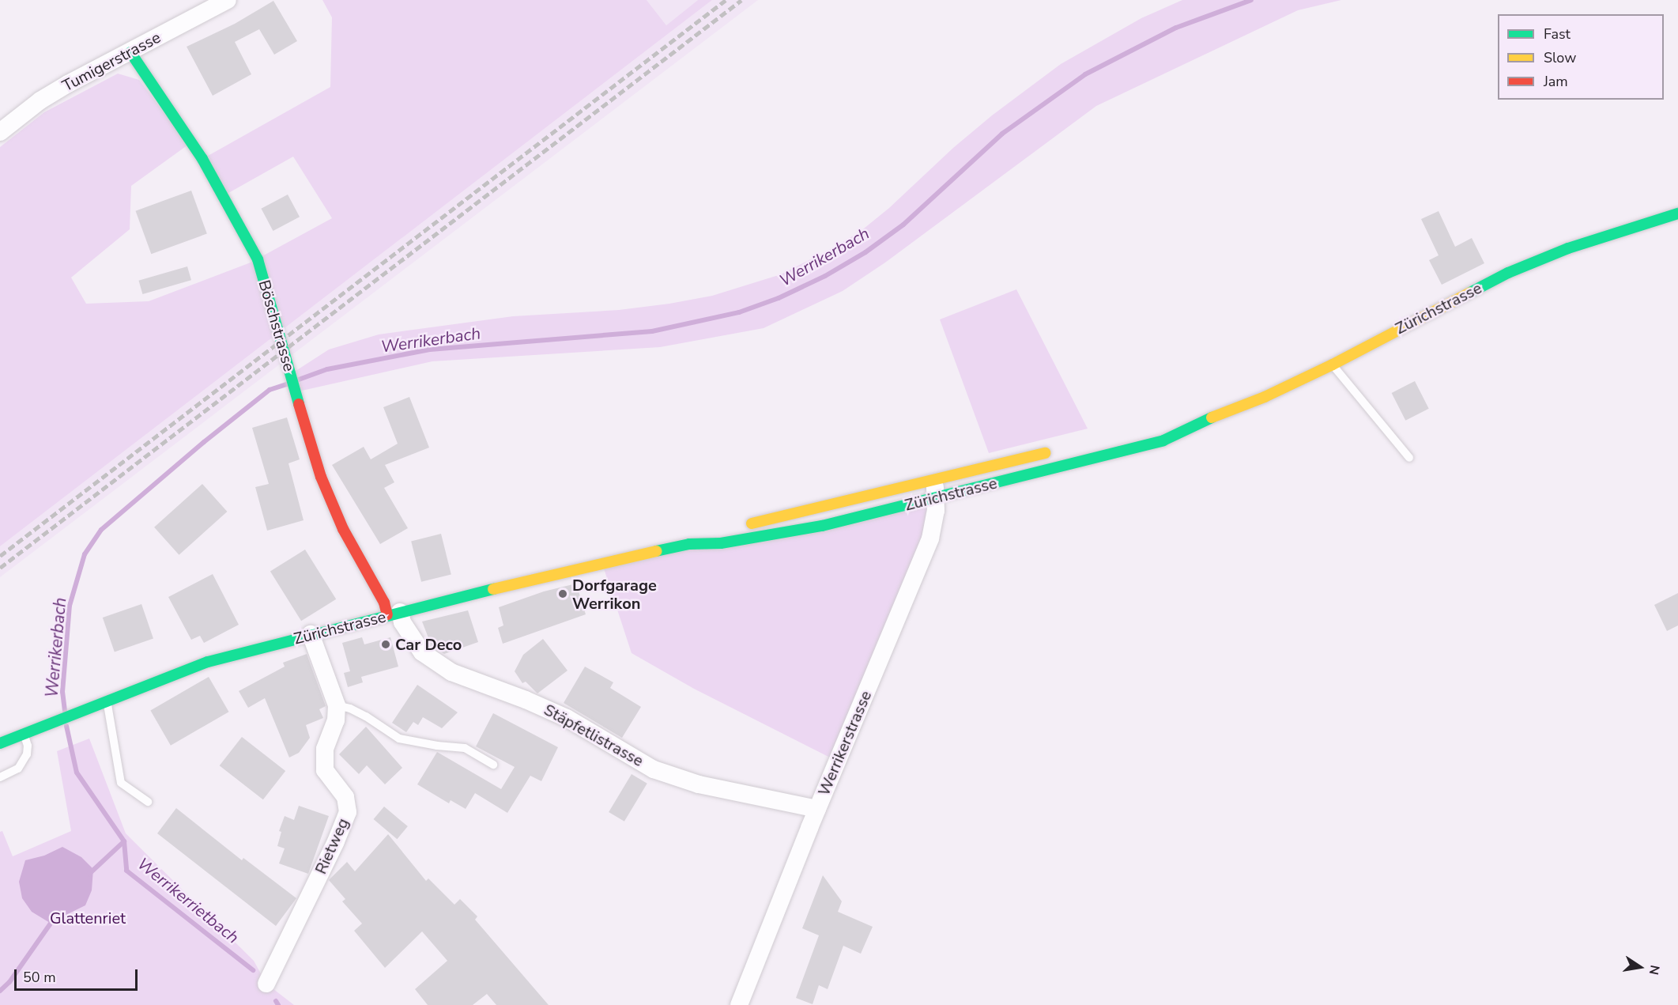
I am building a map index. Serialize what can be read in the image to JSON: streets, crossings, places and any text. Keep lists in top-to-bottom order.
{
  "streets": {
    "main road": ["Zürichstrasse", "Böschstrasse"],
    "street": [
      "Tumigerstrasse",
      "Stäpfetlistrasse",
      "Werrikerstrasse",
      "Rietweg"
    ]
  },
  "crossings": [
    ["Tumigerstrasse", "Böschstrasse"],
    ["Zürichstrasse", "Böschstrasse"],
    ["Zürichstrasse", "Stäpfetlistrasse"],
    ["Zürichstrasse", "Werrikerstrasse"],
    ["Zürichstrasse", "Rietweg"],
    ["Böschstrasse", "Stäpfetlistrasse"],
    ["Stäpfetlistrasse", "Werrikerstrasse"]
  ],
  "water": ["Werrikerbach", "Werrikerrietbach"],
  "parks": ["Glattenriet"],
  "places": ["Dorfgarage Werrikon", "Car Deco"],
  "legend": ["Fast", "Slow", "Jam"],
  "scale_bar": "50 m",
  "north": "right"
}
